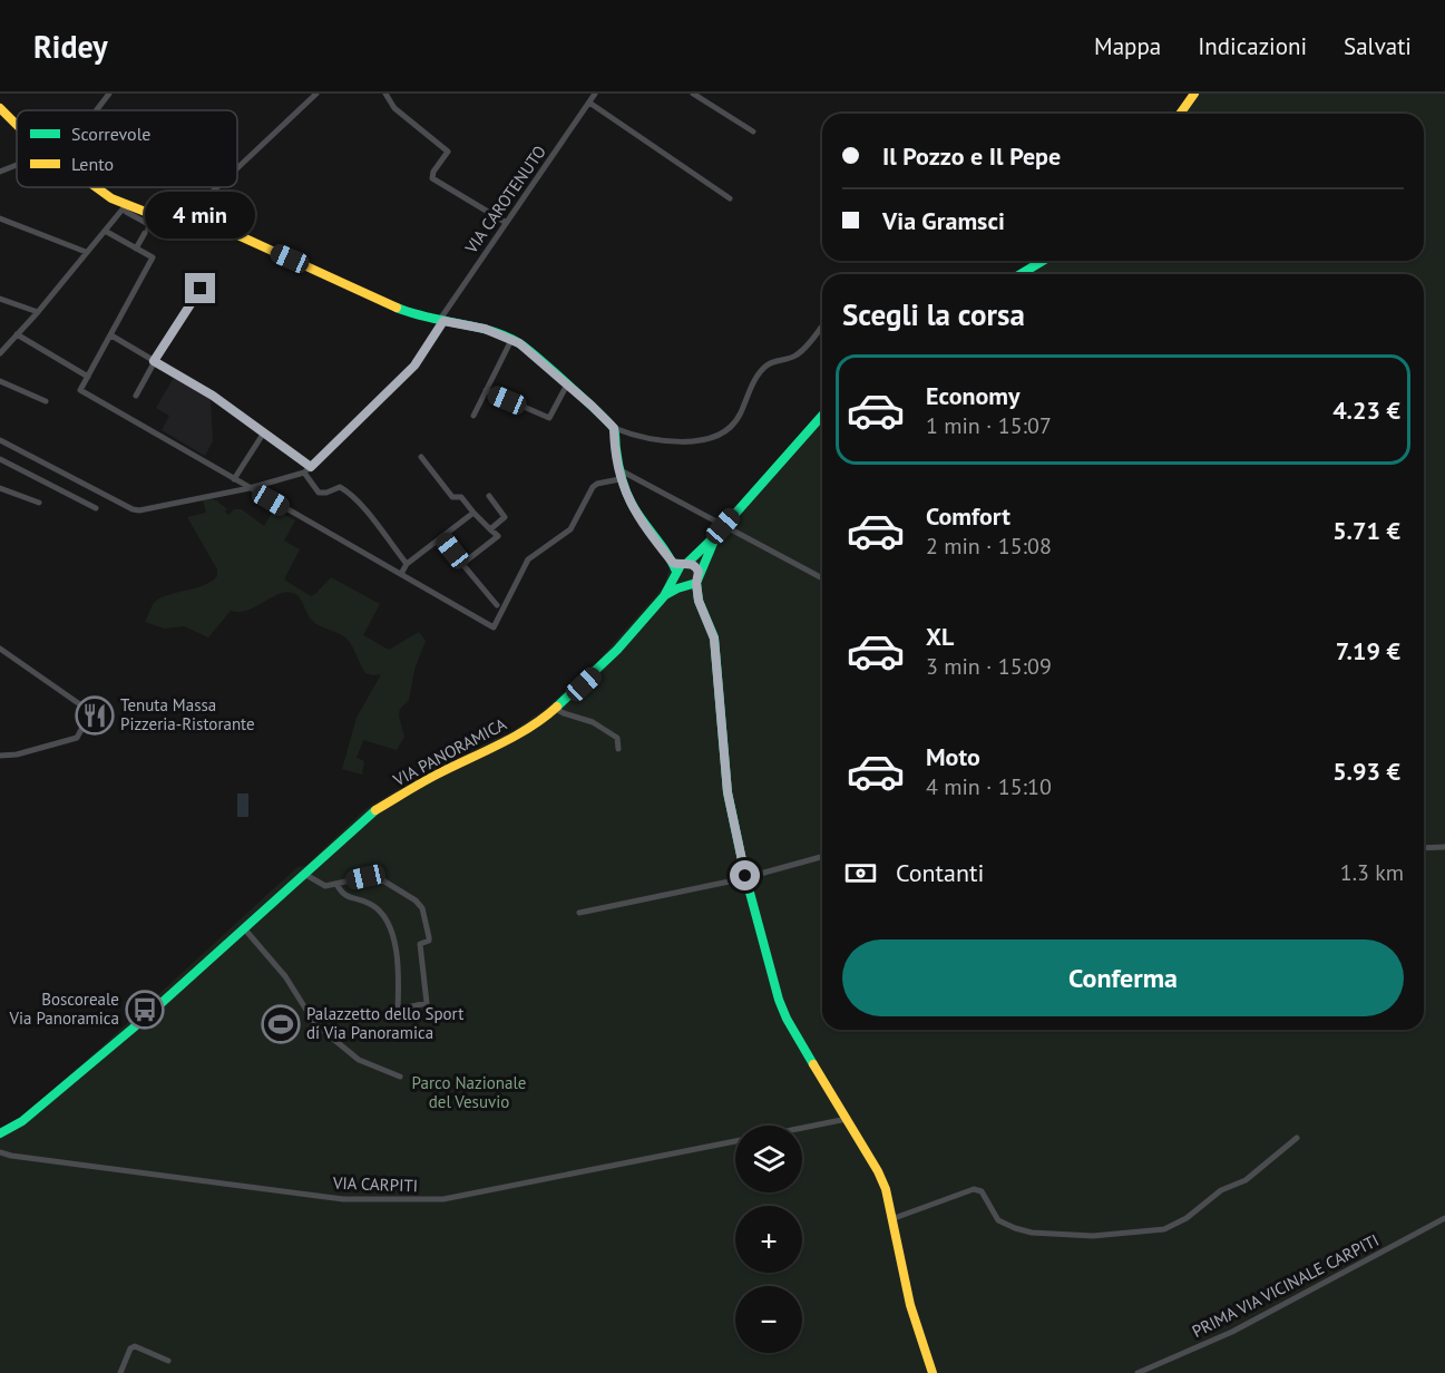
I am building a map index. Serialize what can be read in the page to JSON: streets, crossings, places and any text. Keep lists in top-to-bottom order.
{
  "streets": {
    "street": [
      "VIA CAROTENUTO",
      "VIA PANORAMICA",
      "VIA CARPITI",
      "PRIMA VIA VICINALE CARPITI"
    ]
  },
  "parks": ["Parco Nazionale del Vesuvio"],
  "places": {
    "restaurant": ["Tenuta Massa Pizzeria-Ristorante"],
    "bus stop": ["Boscoreale Via Panoramica"],
    "sports": ["Palazzetto dello Sport di Via Panoramica"]
  },
  "legend": ["Scorrevole", "Lento"],
  "page": {
    "header": "Ridey",
    "nav": ["Mappa", "Indicazioni", "Salvati"],
    "banner": ["Il Pozzo e Il Pepe", "Via Gramsci"],
    "bubble": "4 min",
    "heading": "Scegli la corsa",
    "list": [
      {
        "name": "Economy",
        "note": "1 min · 15:07",
        "value": "4.23 €"
      },
      {
        "name": "Comfort",
        "note": "2 min · 15:08",
        "value": "5.71 €"
      },
      {
        "name": "XL",
        "note": "3 min · 15:09",
        "value": "7.19 €"
      },
      {
        "name": "Moto",
        "note": "4 min · 15:10",
        "value": "5.93 €"
      }
    ],
    "pay": ["Contanti", "1.3 km"],
    "buttons": "Conferma",
    "map_buttons": ["+", "−"]
  }
}
